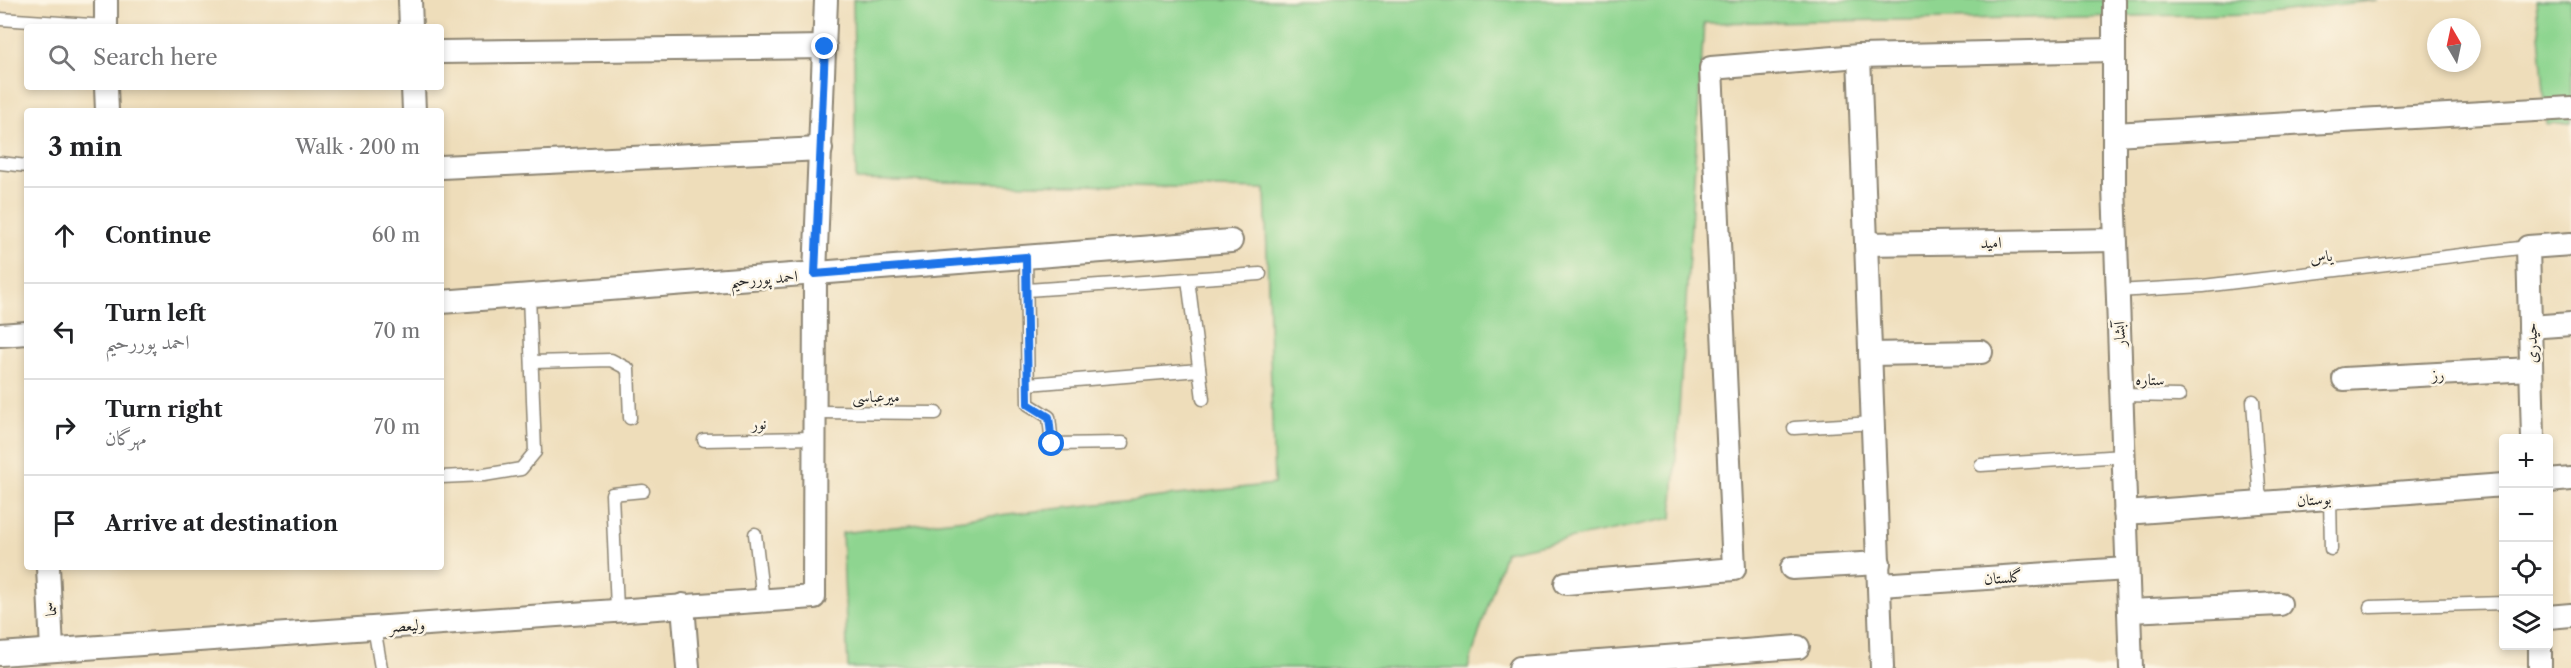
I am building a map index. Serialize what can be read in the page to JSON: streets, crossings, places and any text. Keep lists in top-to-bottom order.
{
  "streets": {
    "street": [
      "امید",
      "احمد پوررحیم",
      "آبشار",
      "حیدری",
      "رز",
      "بوستان",
      "گلستان",
      "سما",
      "ولیعصر"
    ],
    "lane": [
      "یاس",
      "ستاره",
      "میرعباسی",
      "نور"
    ]
  },
  "crossings": [
    ["امید", "آبشار"],
    ["یاس", "آبشار"],
    ["یاس", "حیدری"],
    ["آبشار", "ستاره"],
    ["آبشار", "بوستان"],
    ["آبشار", "گلستان"],
    ["حیدری", "رز"],
    ["نور", "ولیعصر"],
    ["سما", "ولیعصر"]
  ],
  "north": "top",
  "page": {
    "search": "Search here",
    "heading": ["3 min", "Walk · 200 m"],
    "list": [
      ["Continue", "60 m"],
      ["Turn left", "احمد پوررحیم", "70 m"],
      ["Turn right", "مهرگان", "70 m"],
      "Arrive at destination"
    ],
    "map_buttons": ["+", "−"]
  }
}
